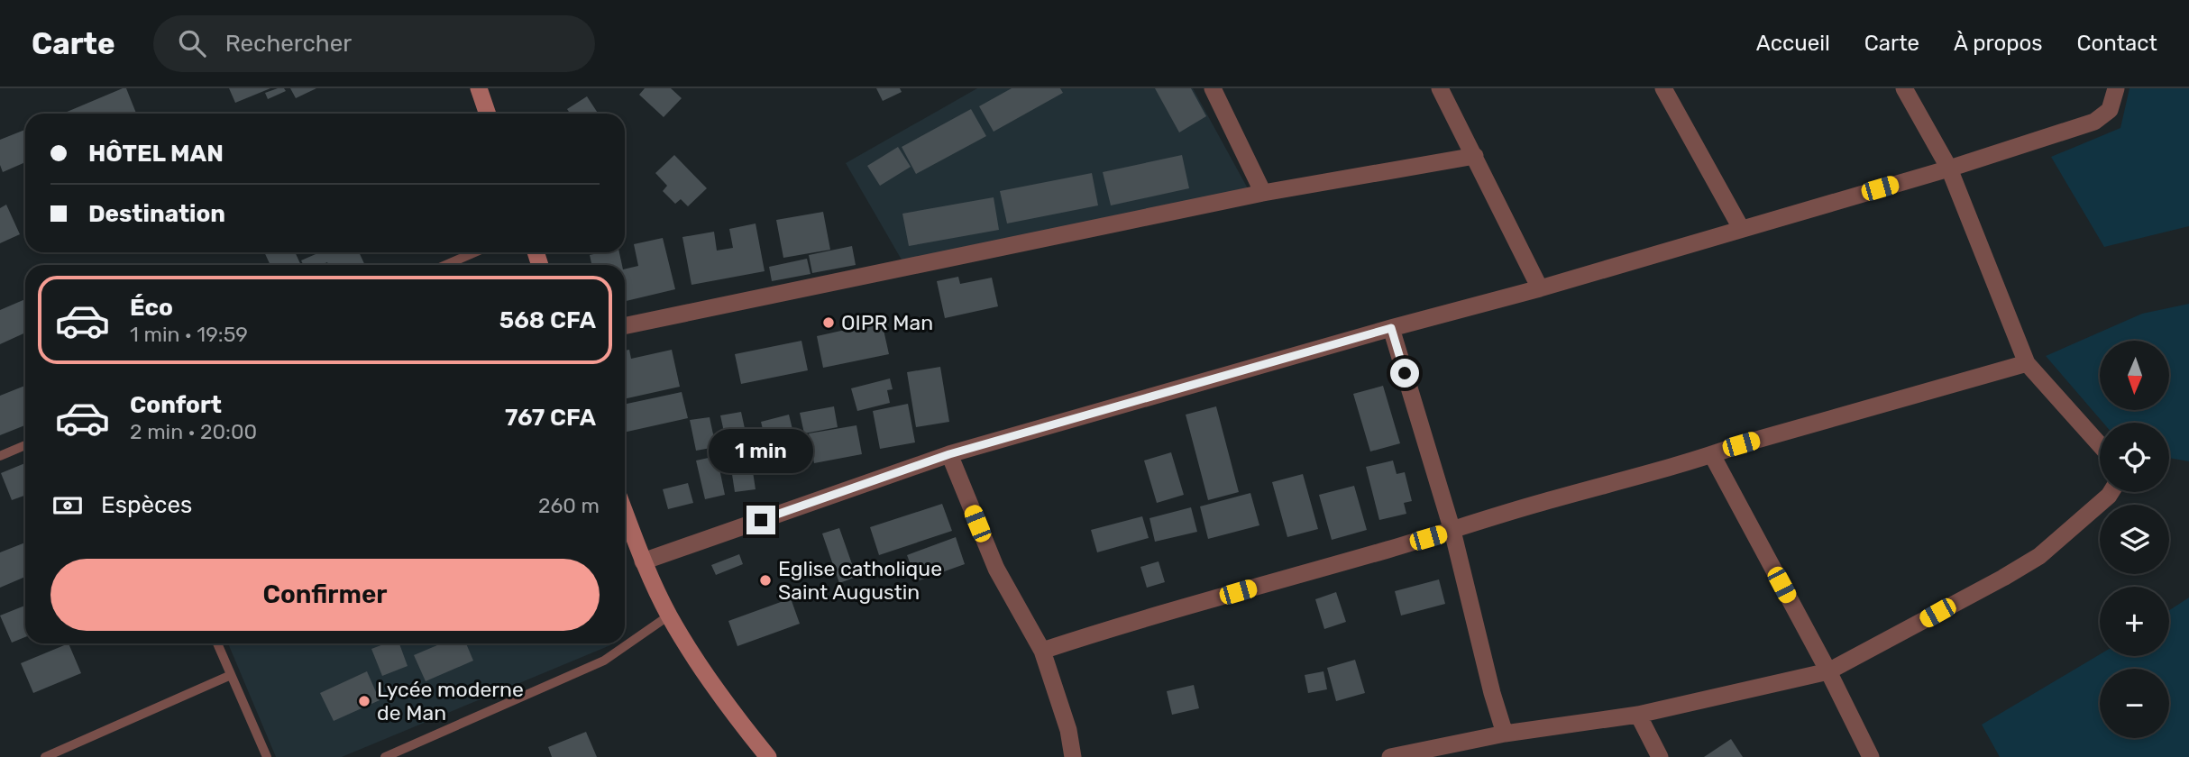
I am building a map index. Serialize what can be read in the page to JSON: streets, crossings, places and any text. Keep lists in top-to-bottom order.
{
  "places": ["OIPR Man", "Eglise catholique Saint Augustin", "Lycée moderne de Man"],
  "north": "bottom",
  "page": {
    "header": "Carte",
    "search": "Rechercher",
    "nav": [
      "Accueil",
      "Carte",
      "À propos",
      "Contact"
    ],
    "banner": ["HÔTEL MAN", "Destination"],
    "list": [
      {
        "name": "Éco",
        "note": "1 min · 19:59",
        "value": "568 CFA"
      },
      {
        "name": "Confort",
        "note": "2 min · 20:00",
        "value": "767 CFA"
      }
    ],
    "map_buttons": ["+", "−"],
    "bubble": "1 min",
    "pay": ["Espèces", "260 m"],
    "buttons": "Confirmer"
  }
}
